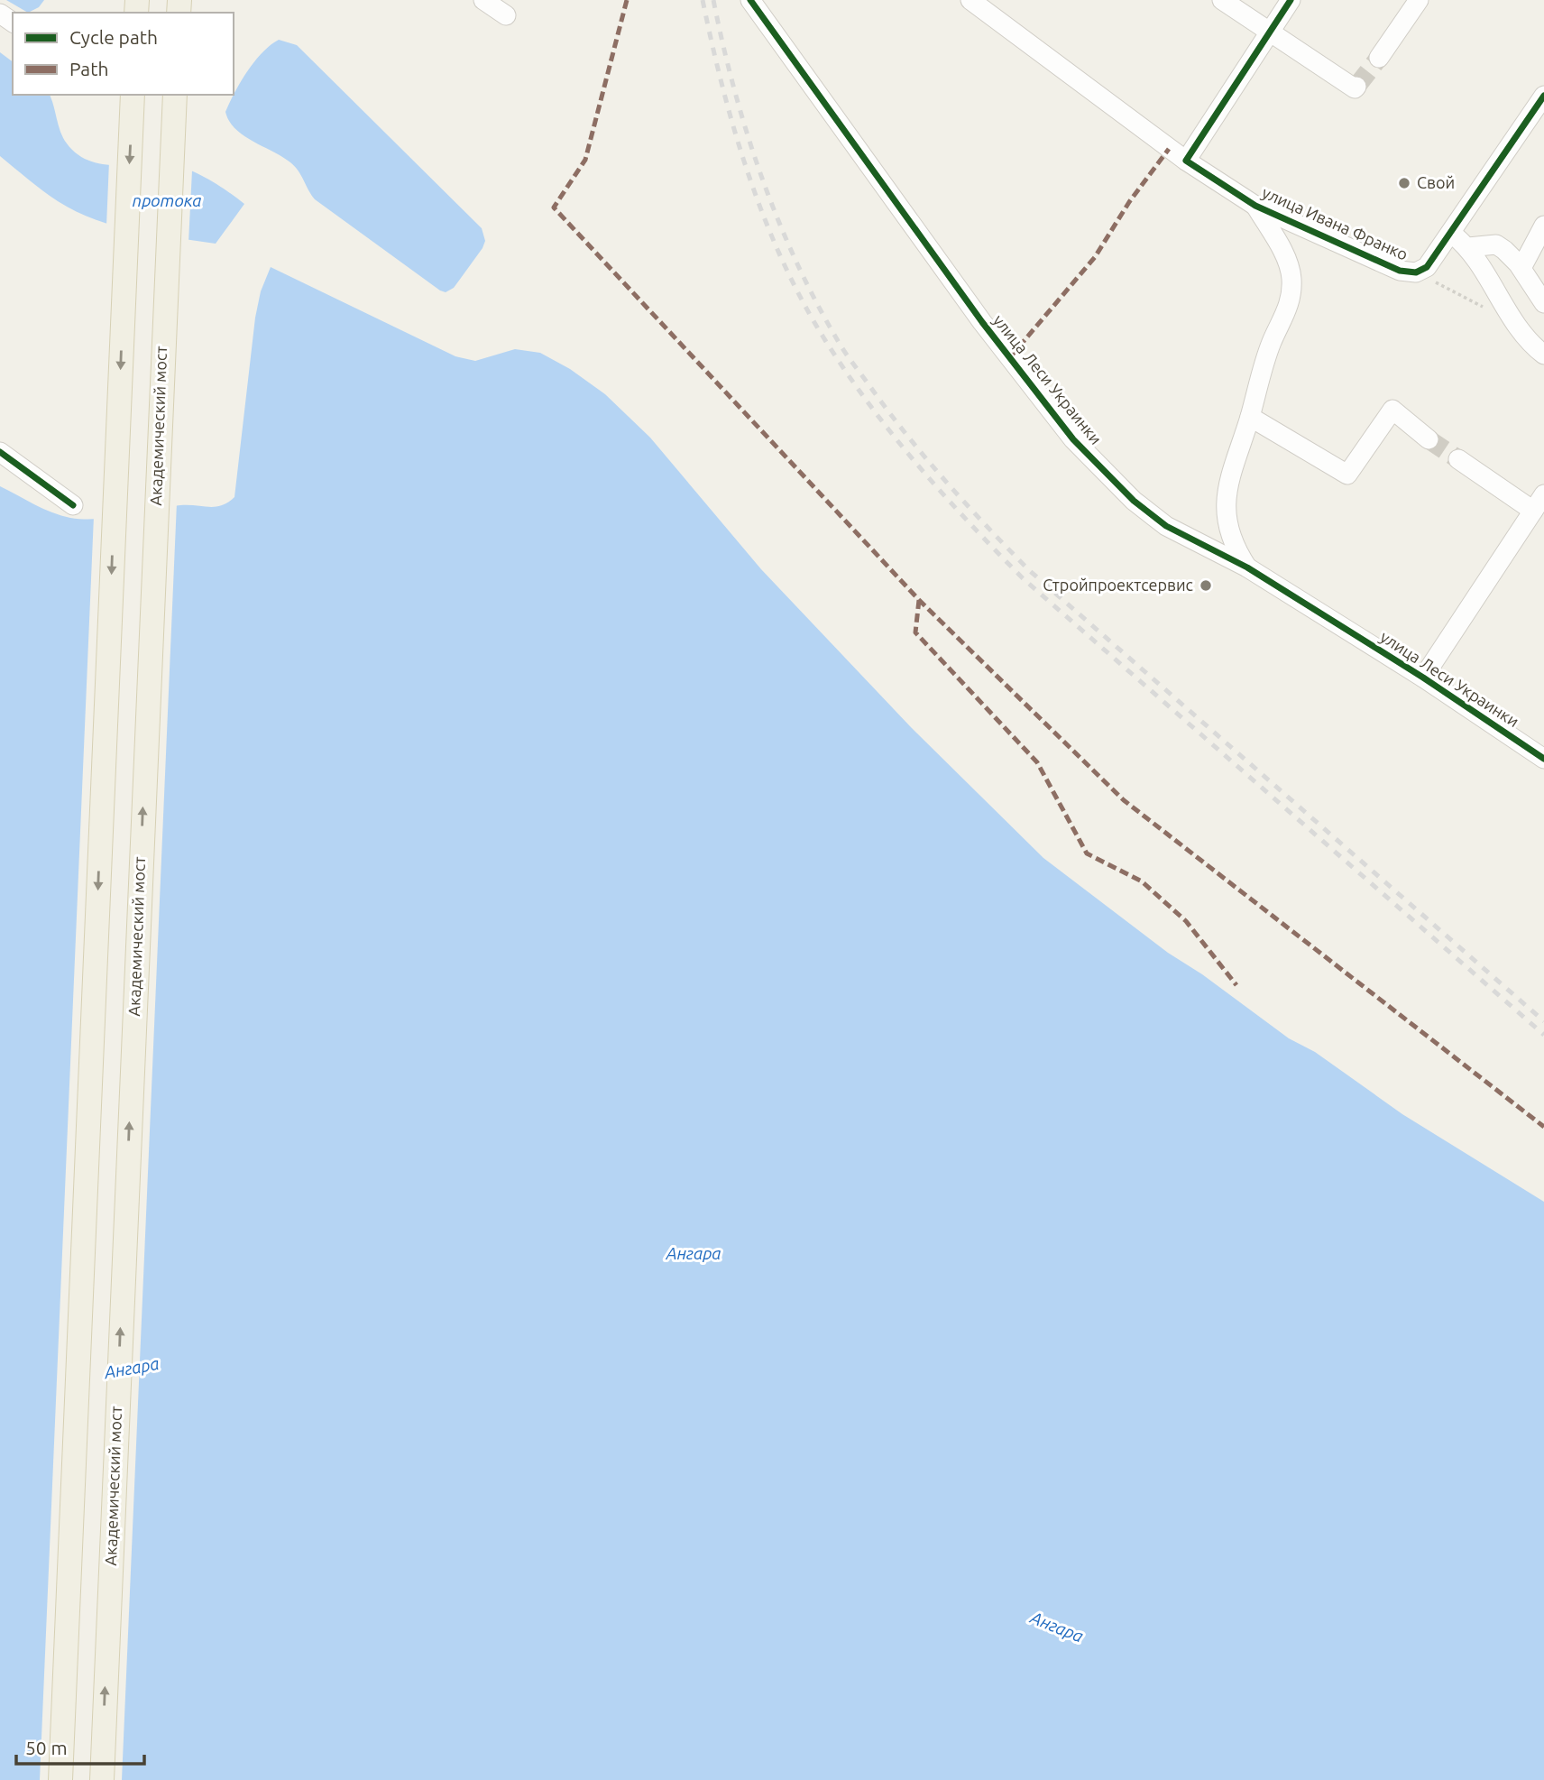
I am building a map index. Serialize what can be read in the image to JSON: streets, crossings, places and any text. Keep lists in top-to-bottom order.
{
  "streets": {
    "main road": ["Академический мост"],
    "street": ["улица Ивана Франко", "улица Леси Украинки"]
  },
  "water": ["протока", "Ангара"],
  "places": ["Свой", "Стройпроектсервис"],
  "legend": ["Cycle path", "Path"],
  "scale_bar": "50 m"
}
